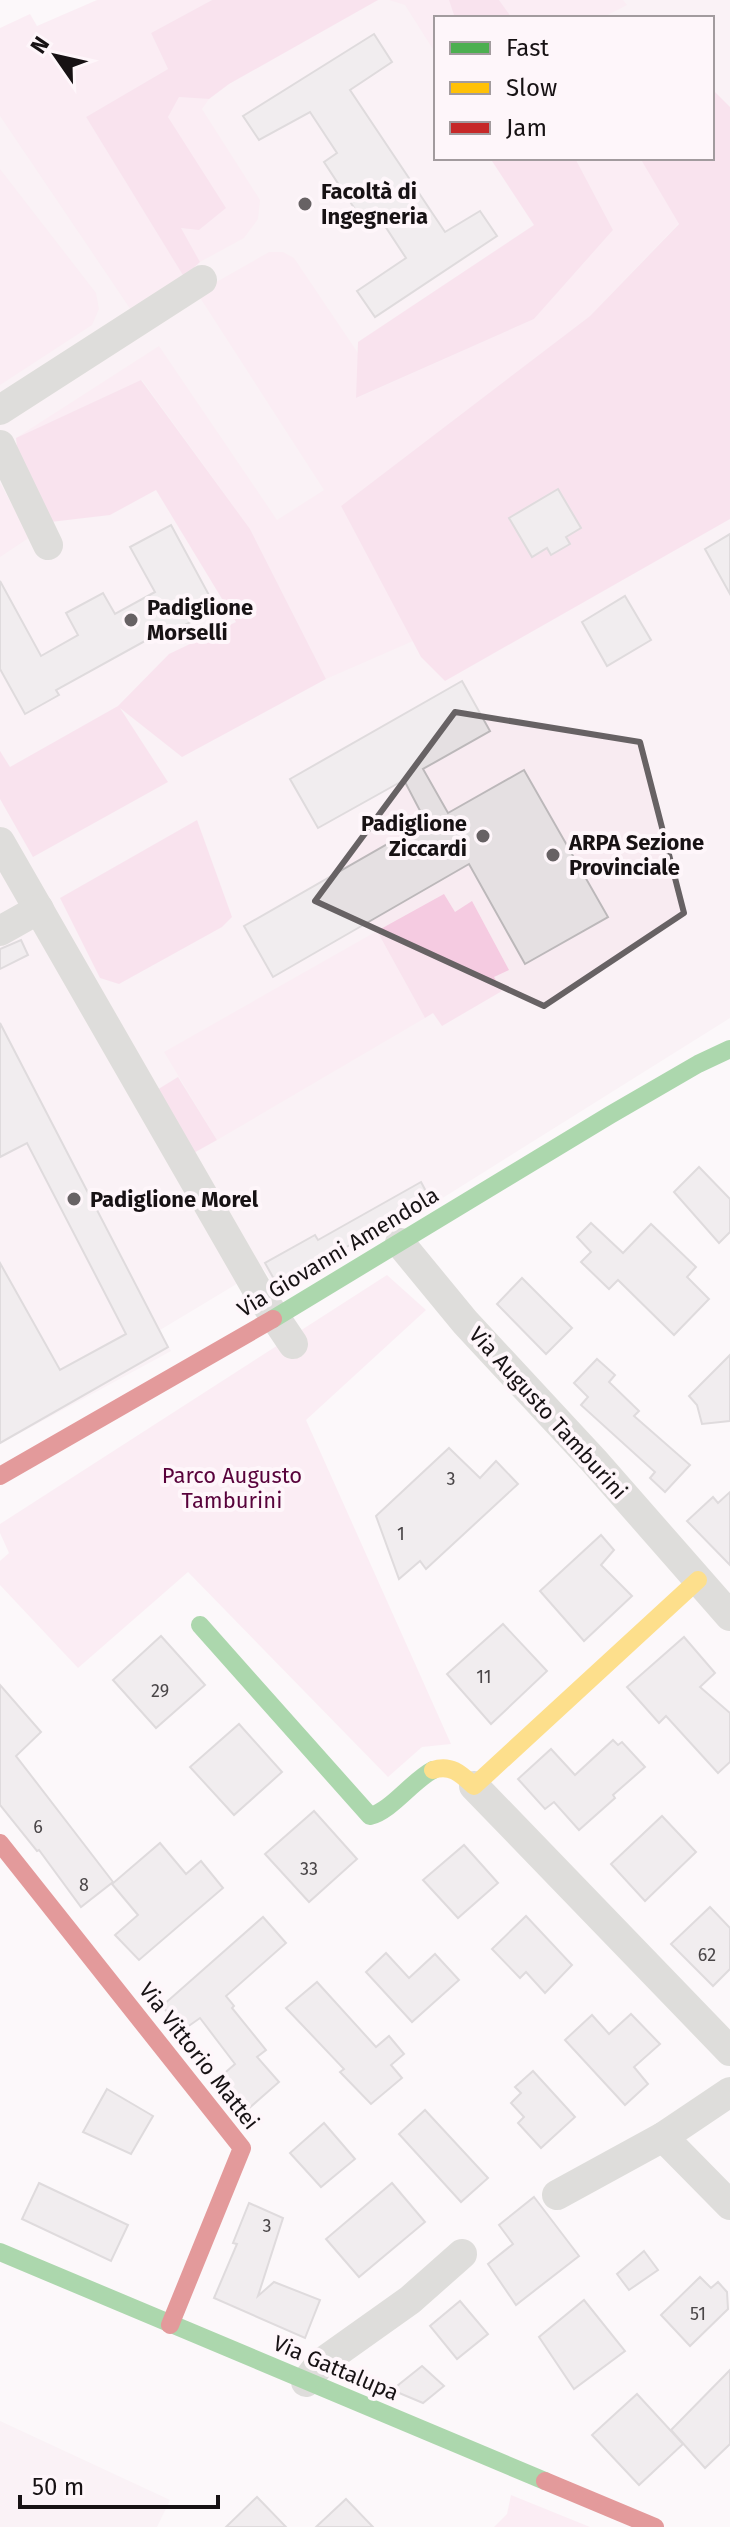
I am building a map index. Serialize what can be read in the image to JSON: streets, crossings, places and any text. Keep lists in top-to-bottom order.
{
  "streets": {
    "street": [
      "Via Giovanni Amendola",
      "Via Augusto Tamburini",
      "Via Vittorio Mattei",
      "Via Gattalupa"
    ]
  },
  "crossings": [
    ["Via Giovanni Amendola", "Via Augusto Tamburini"],
    ["Via Vittorio Mattei", "Via Gattalupa"]
  ],
  "parks": ["Parco Augusto Tamburini"],
  "places": [
    "Facoltà di Ingegneria",
    "Padiglione Morselli",
    "Padiglione Ziccardi",
    "ARPA Sezione Provinciale",
    "Padiglione Morel"
  ],
  "house_numbers": [
    "3",
    "1",
    "11",
    "29",
    "6",
    "33",
    "8",
    "62",
    "3",
    "51"
  ],
  "legend": ["Fast", "Slow", "Jam"],
  "scale_bar": "50 m",
  "north": "top left"
}
